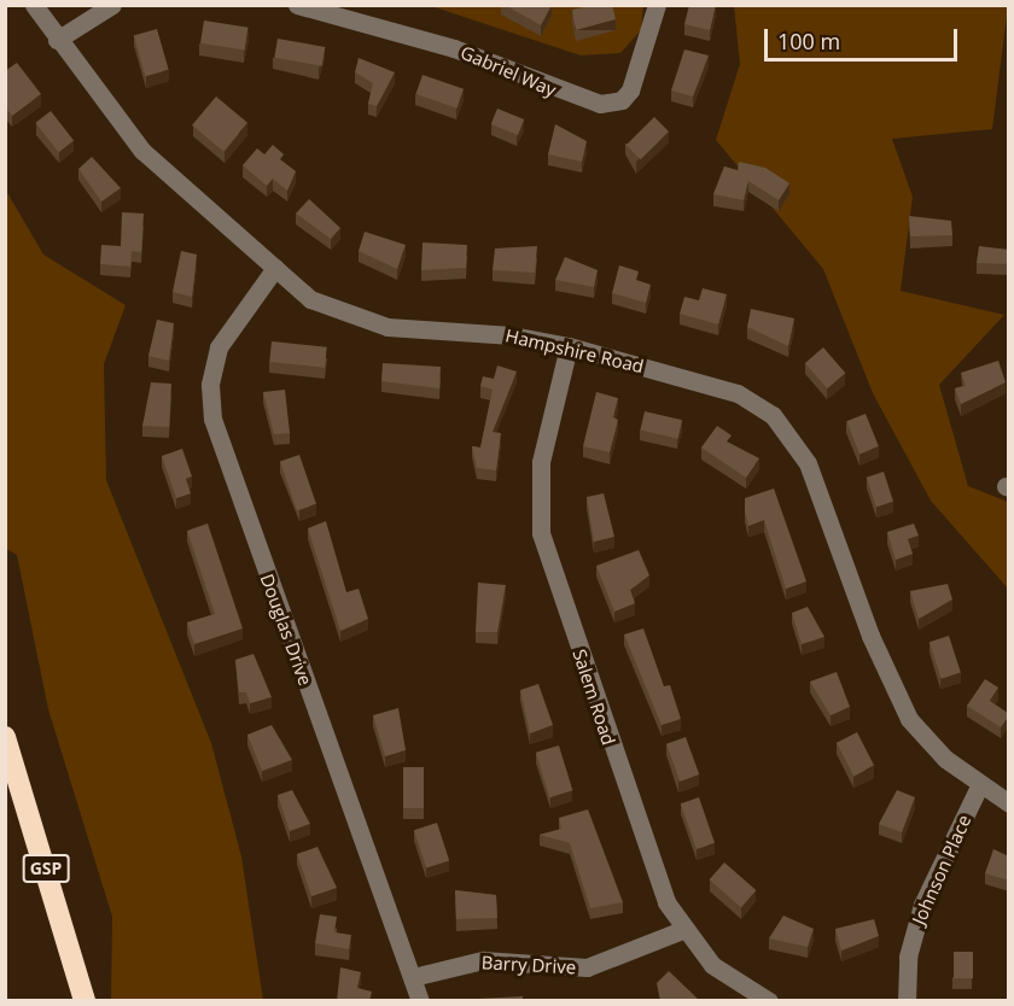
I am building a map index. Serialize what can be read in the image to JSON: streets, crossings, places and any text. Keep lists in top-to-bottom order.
{
  "streets": {
    "highway": ["GSP"],
    "street": [
      "Gabriel Way",
      "Hampshire Road",
      "Douglas Drive",
      "Salem Road",
      "Johnson Place",
      "Barry Drive"
    ]
  },
  "crossings": [
    ["Hampshire Road", "Douglas Drive"],
    ["Hampshire Road", "Salem Road"],
    ["Hampshire Road", "Johnson Place"],
    ["Douglas Drive", "Barry Drive"],
    ["Salem Road", "Barry Drive"]
  ],
  "scale_bar": "100 m"
}
